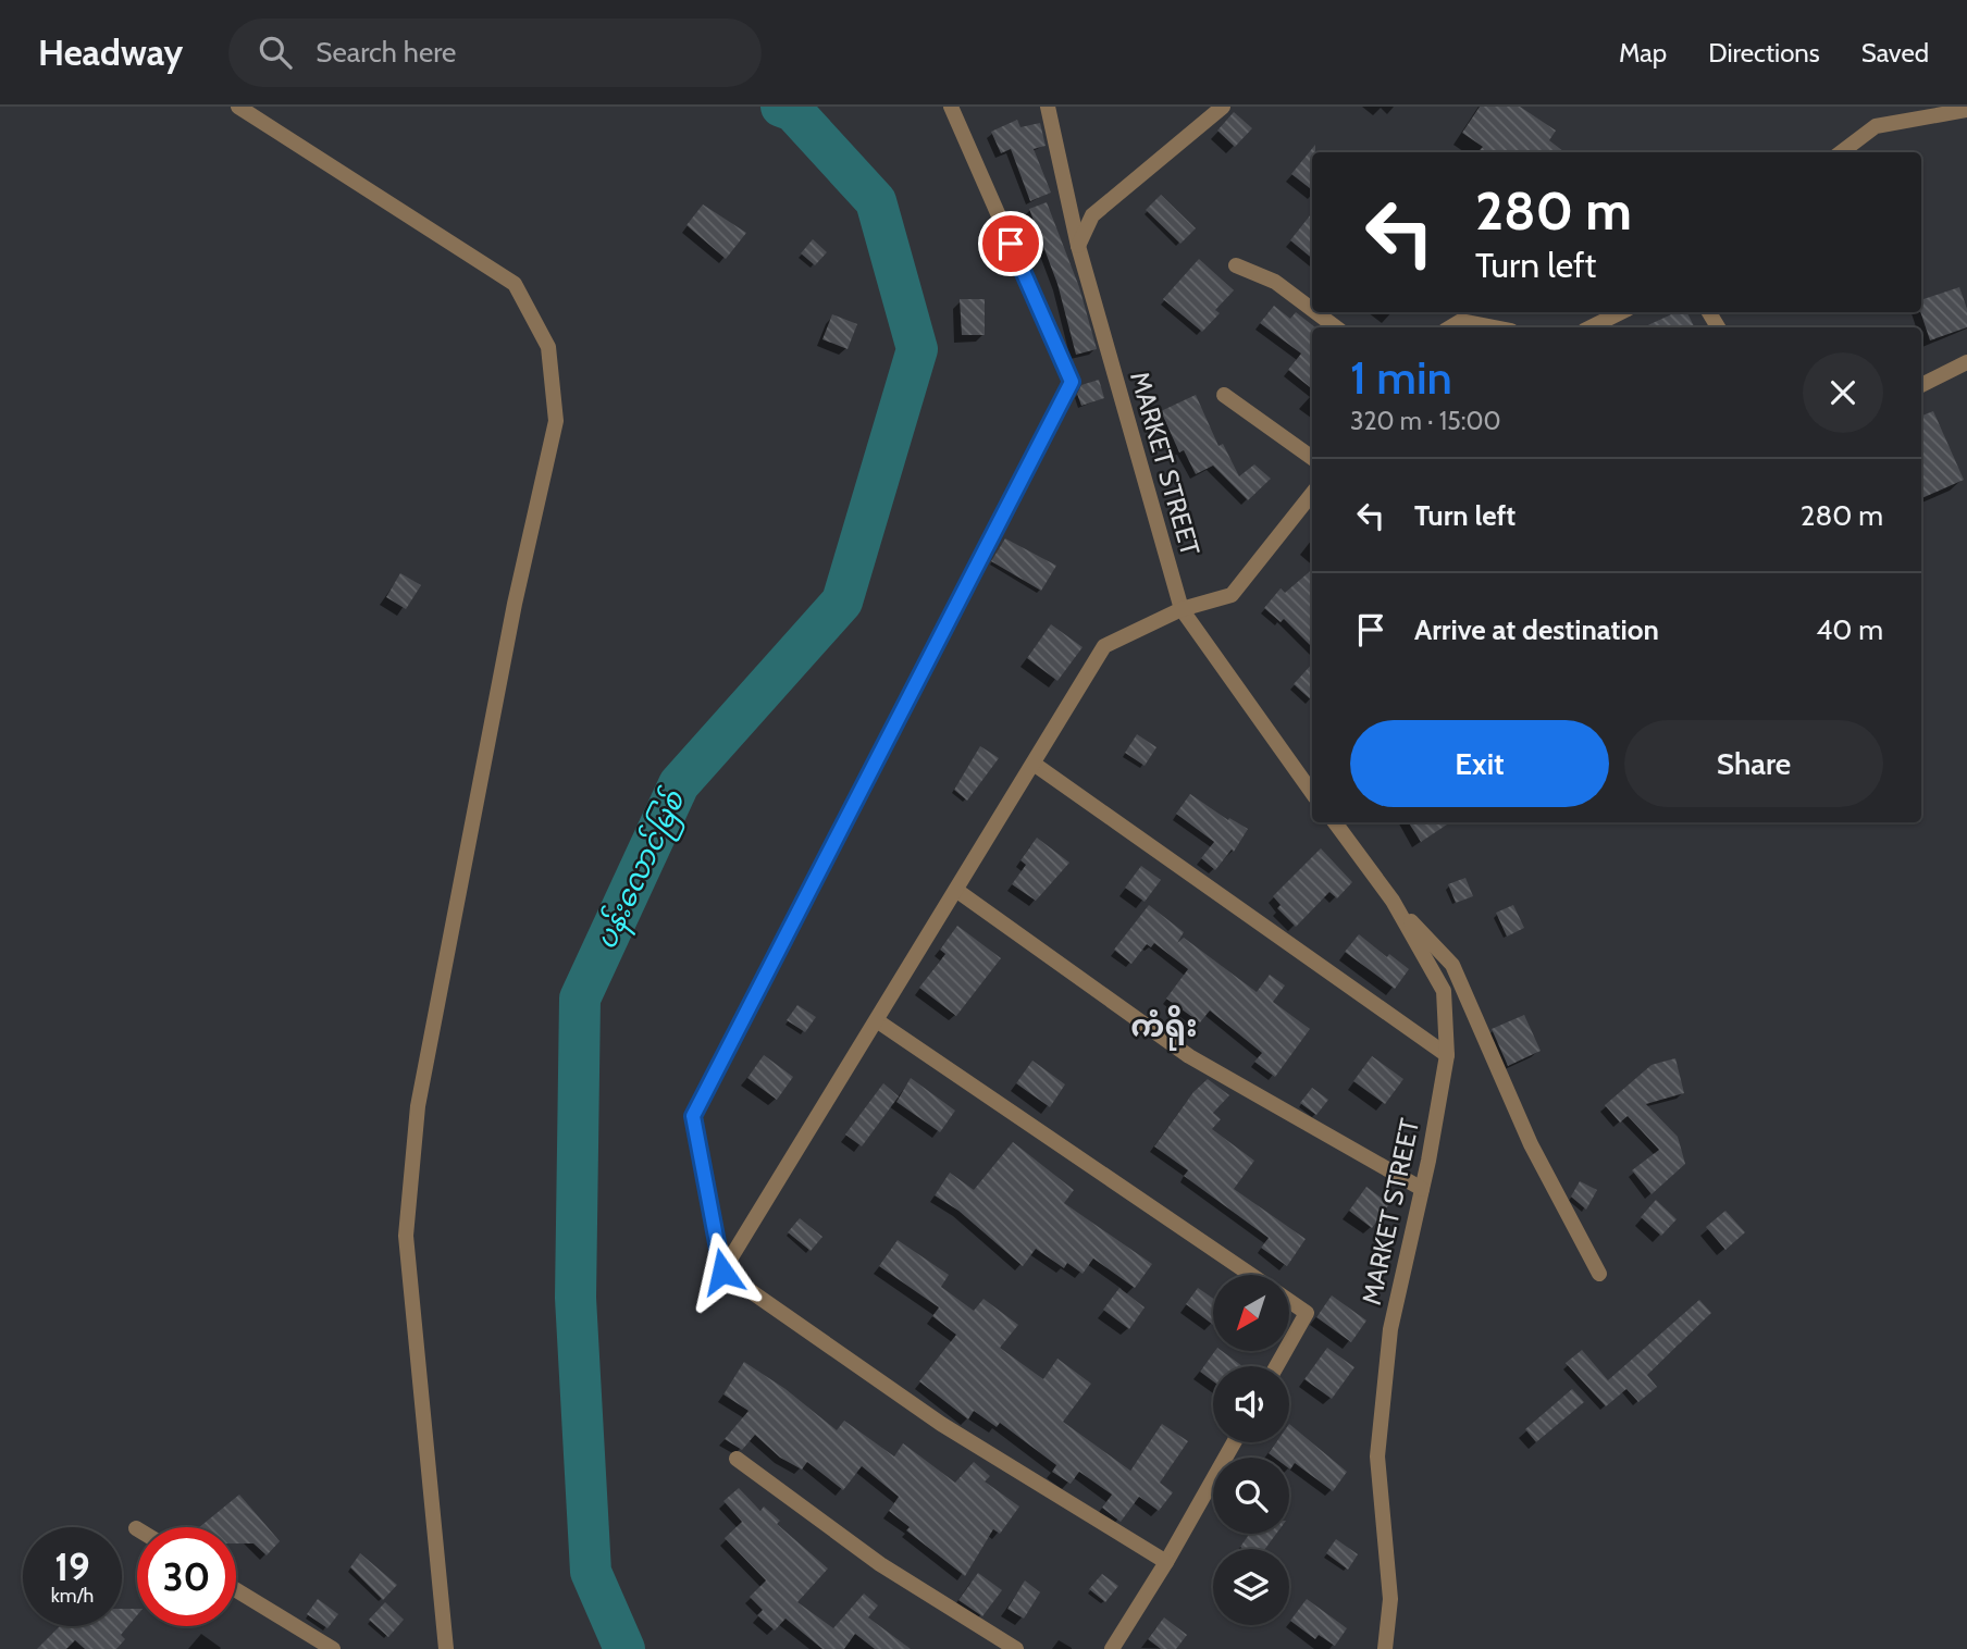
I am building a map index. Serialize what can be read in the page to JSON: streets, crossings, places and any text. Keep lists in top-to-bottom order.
{
  "streets": {
    "street": ["MARKET STREET"]
  },
  "districts": ["ကံရိုး"],
  "water": ["ပန်းလောင်မြစ်"],
  "north": "bottom left",
  "page": {
    "header": "Headway",
    "search": "Search here",
    "nav": ["Map", "Directions", "Saved"],
    "turn": ["280 m", "Turn left"],
    "heading": ["1 min", "320 m · 15:00"],
    "list": [
      {
        "name": "Turn left",
        "value": "280 m"
      },
      {
        "name": "Arrive at destination",
        "value": "40 m"
      }
    ],
    "buttons": ["Exit", "Share"],
    "speed": "19 km/h",
    "limit": "30"
  }
}
